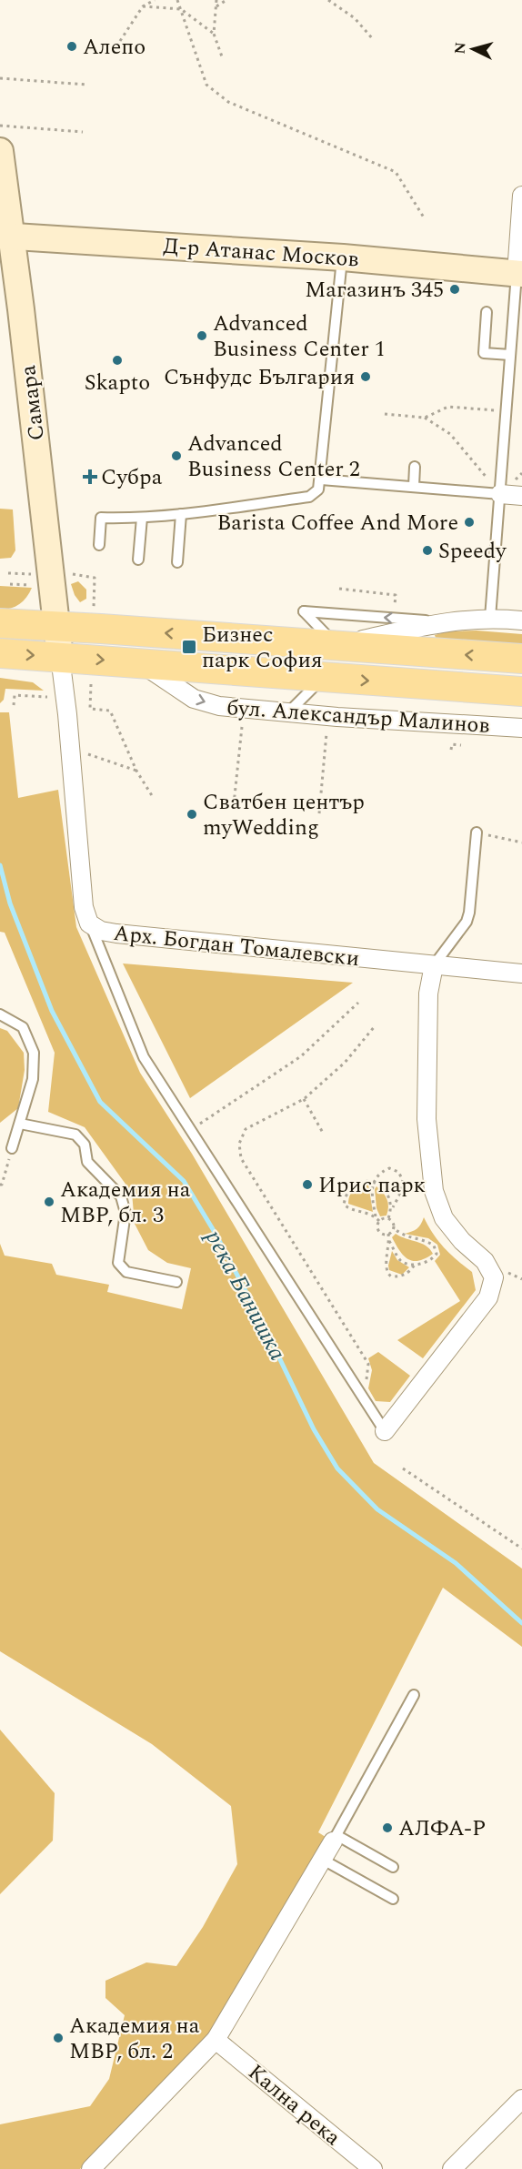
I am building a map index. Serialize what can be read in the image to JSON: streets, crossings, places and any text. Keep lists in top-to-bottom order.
{
  "streets": {
    "main road": ["бул. Александър Малинов"],
    "street": [
      "Д-р Атанас Москов",
      "Самара",
      "Арх. Богдан Томалевски",
      "Кална река"
    ]
  },
  "crossings": [
    ["Д-р Атанас Москов", "Самара"],
    ["Самара", "бул. Александър Малинов"],
    ["Самара", "Арх. Богдан Томалевски"],
    ["бул. Александър Малинов", "Арх. Богдан Томалевски"]
  ],
  "water": ["река Банишка"],
  "places": {
    "other": [
      "Алепо",
      "Магазинъ 345",
      "Advanced Business Center 1",
      "Skapto",
      "Сънфудс България",
      "Advanced Business Center 2",
      "Barista Coffee And More",
      "Speedy",
      "Сватбен център myWedding",
      "Ирис парк",
      "Академия на МВР, бл. 3",
      "АЛФА-Р",
      "Академия на МВР, бл. 2"
    ],
    "health": ["Субра"],
    "transit": ["Бизнес парк София"]
  },
  "north": "left"
}
